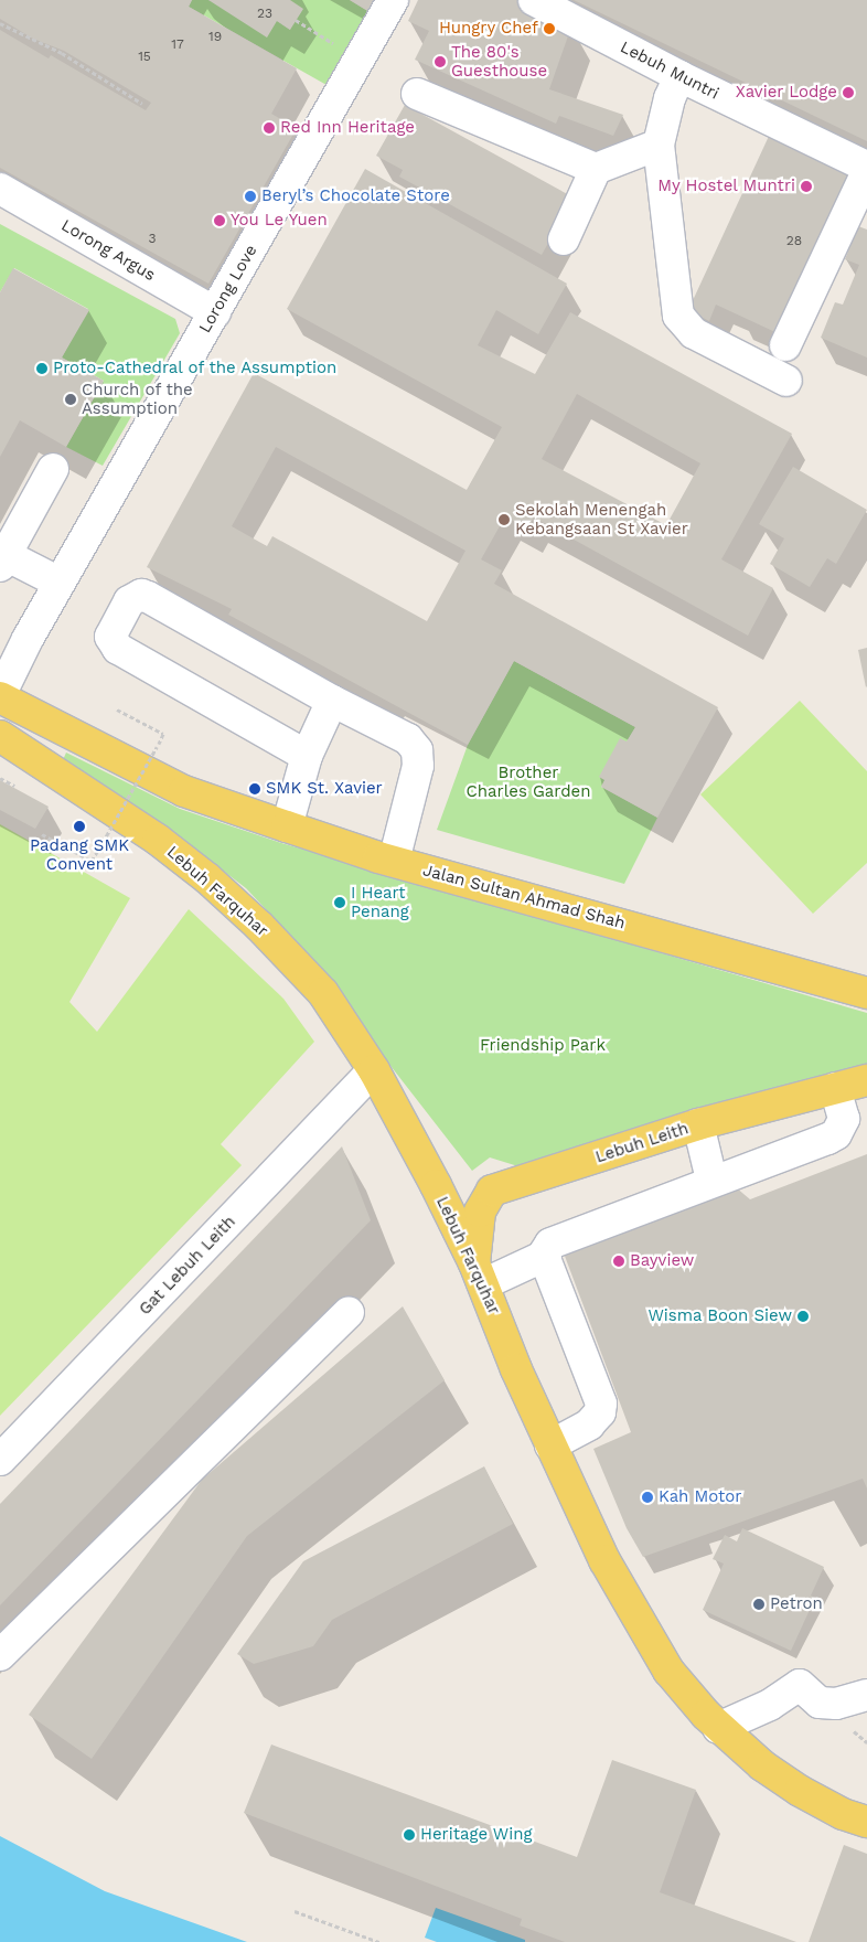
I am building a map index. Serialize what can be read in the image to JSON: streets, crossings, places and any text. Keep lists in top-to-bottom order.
{
  "streets": {
    "main road": ["Lebuh Farquhar", "Jalan Sultan Ahmad Shah", "Lebuh Leith"],
    "street": [
      "Lebuh Muntri",
      "Lorong Argus",
      "Lorong Love",
      "Gat Lebuh Leith"
    ]
  },
  "crossings": [
    ["Lorong Argus", "Lorong Love"],
    ["Lorong Love", "Jalan Sultan Ahmad Shah"],
    ["Lebuh Farquhar", "Lebuh Leith"],
    ["Lebuh Farquhar", "Gat Lebuh Leith"]
  ],
  "parks": ["Brother Charles Garden", "Friendship Park"],
  "places": [
    "Hungry Chef",
    "The 80's Guesthouse",
    "Xavier Lodge",
    "Red Inn Heritage",
    "My Hostel Muntri",
    "Beryl’s Chocolate Store",
    "You Le Yuen",
    "Proto-Cathedral of the Assumption",
    "Church of the Assumption",
    "Sekolah Menengah Kebangsaan St Xavier",
    "SMK St. Xavier",
    "Padang SMK Convent",
    "I Heart Penang",
    "Bayview",
    "Wisma Boon Siew",
    "Kah Motor",
    "Petron",
    "Heritage Wing"
  ],
  "house_numbers": [
    "23",
    "19",
    "17",
    "15",
    "3",
    "28"
  ]
}
